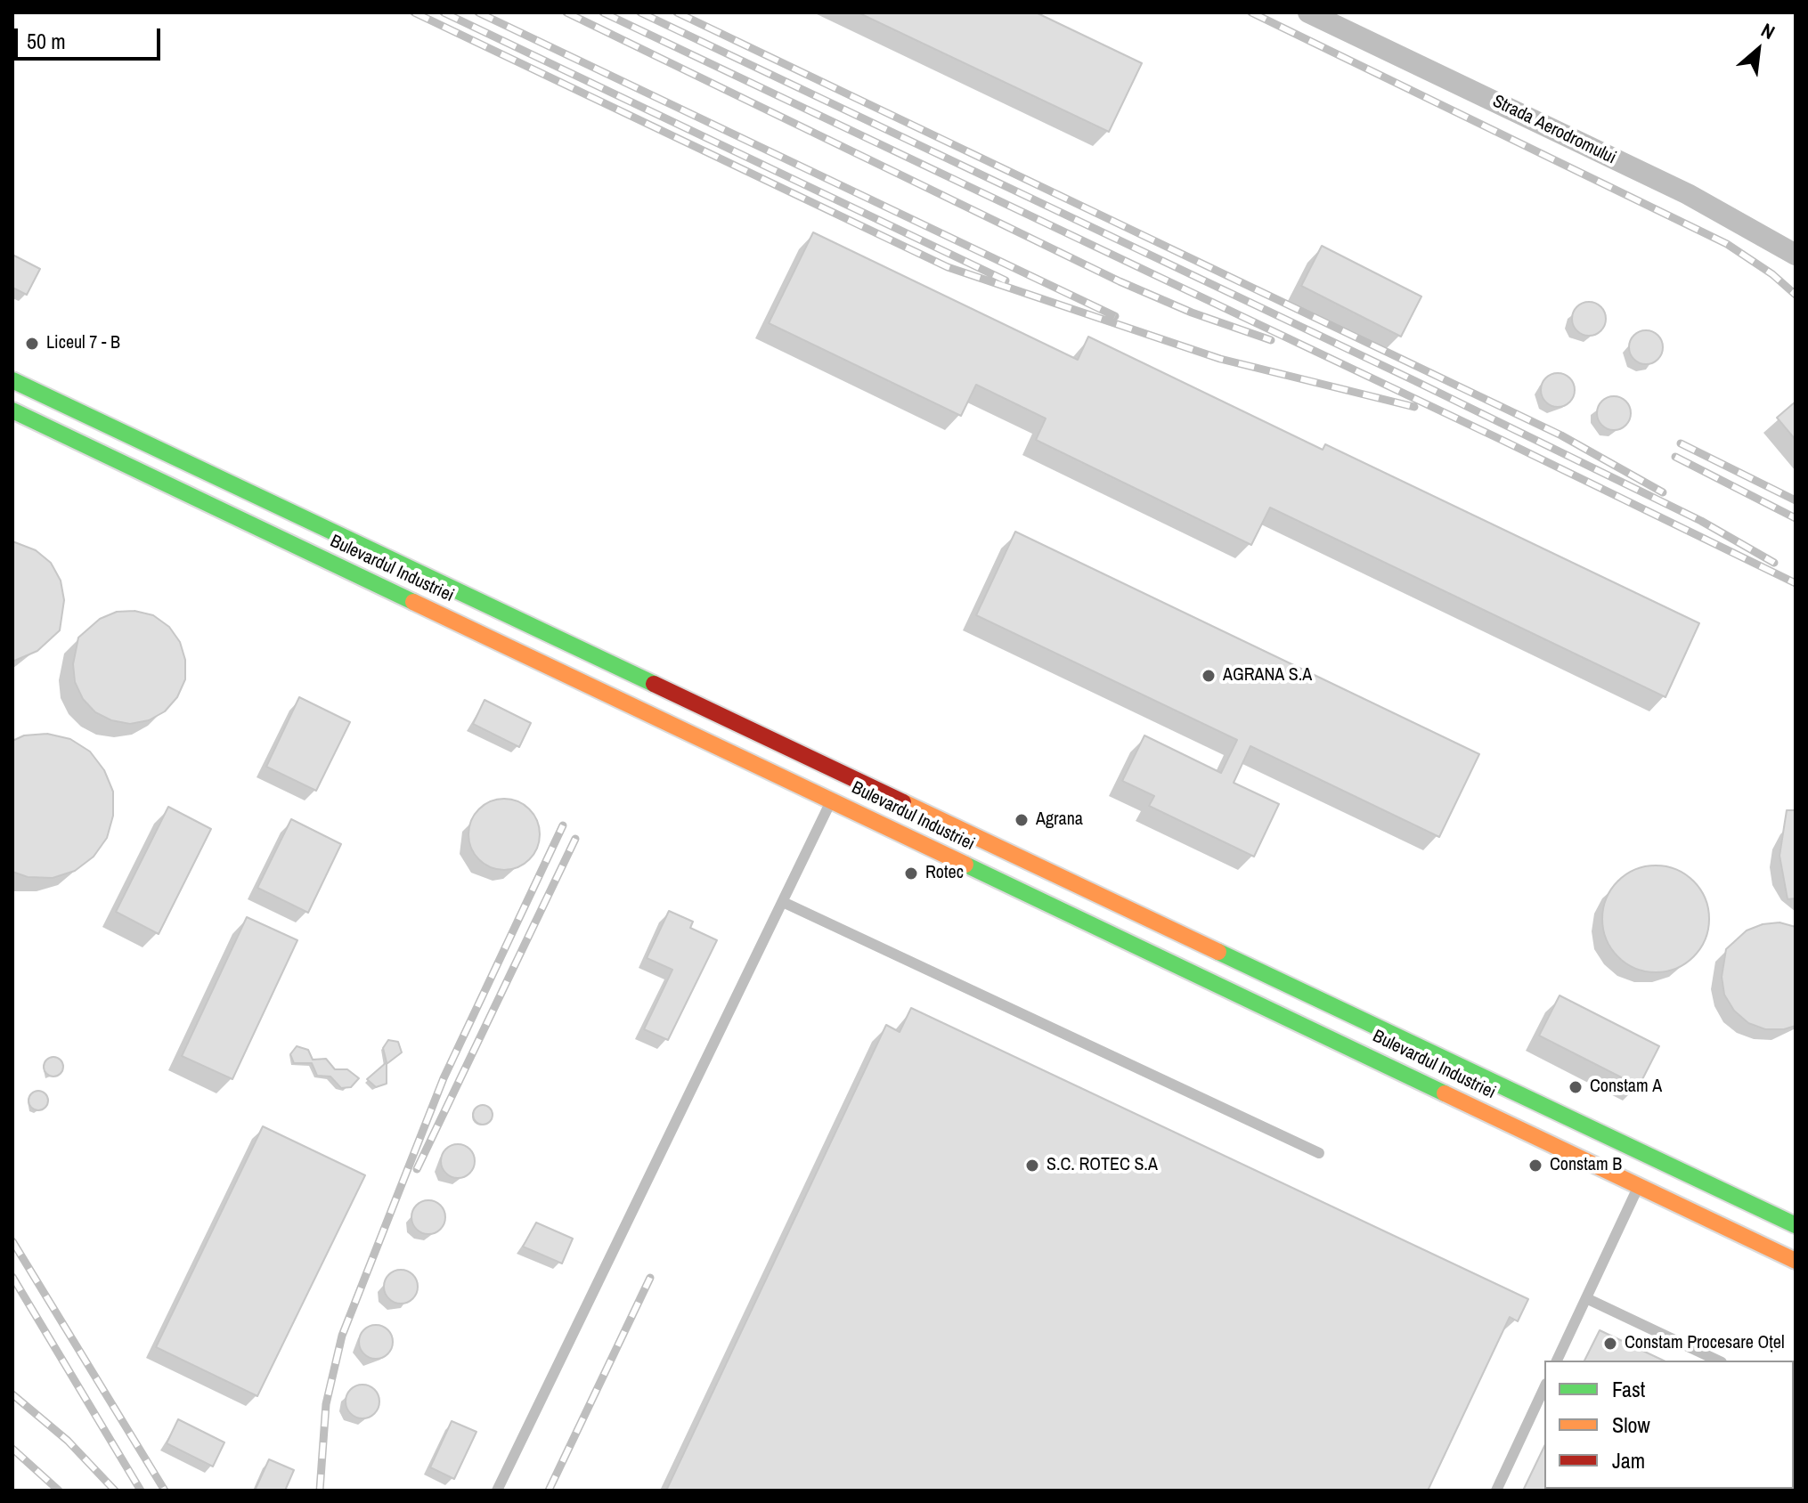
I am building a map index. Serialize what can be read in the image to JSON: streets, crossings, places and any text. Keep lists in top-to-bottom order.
{
  "streets": {
    "main road": ["Bulevardul Industriei"],
    "street": ["Strada Aerodromului"]
  },
  "places": [
    "Liceul 7 - B",
    "AGRANA S.A",
    "Agrana",
    "Rotec",
    "Constam A",
    "S.C. ROTEC S.A",
    "Constam B",
    "Constam Procesare Oțel"
  ],
  "legend": ["Fast", "Slow", "Jam"],
  "scale_bar": "50 m",
  "north": "top right"
}
